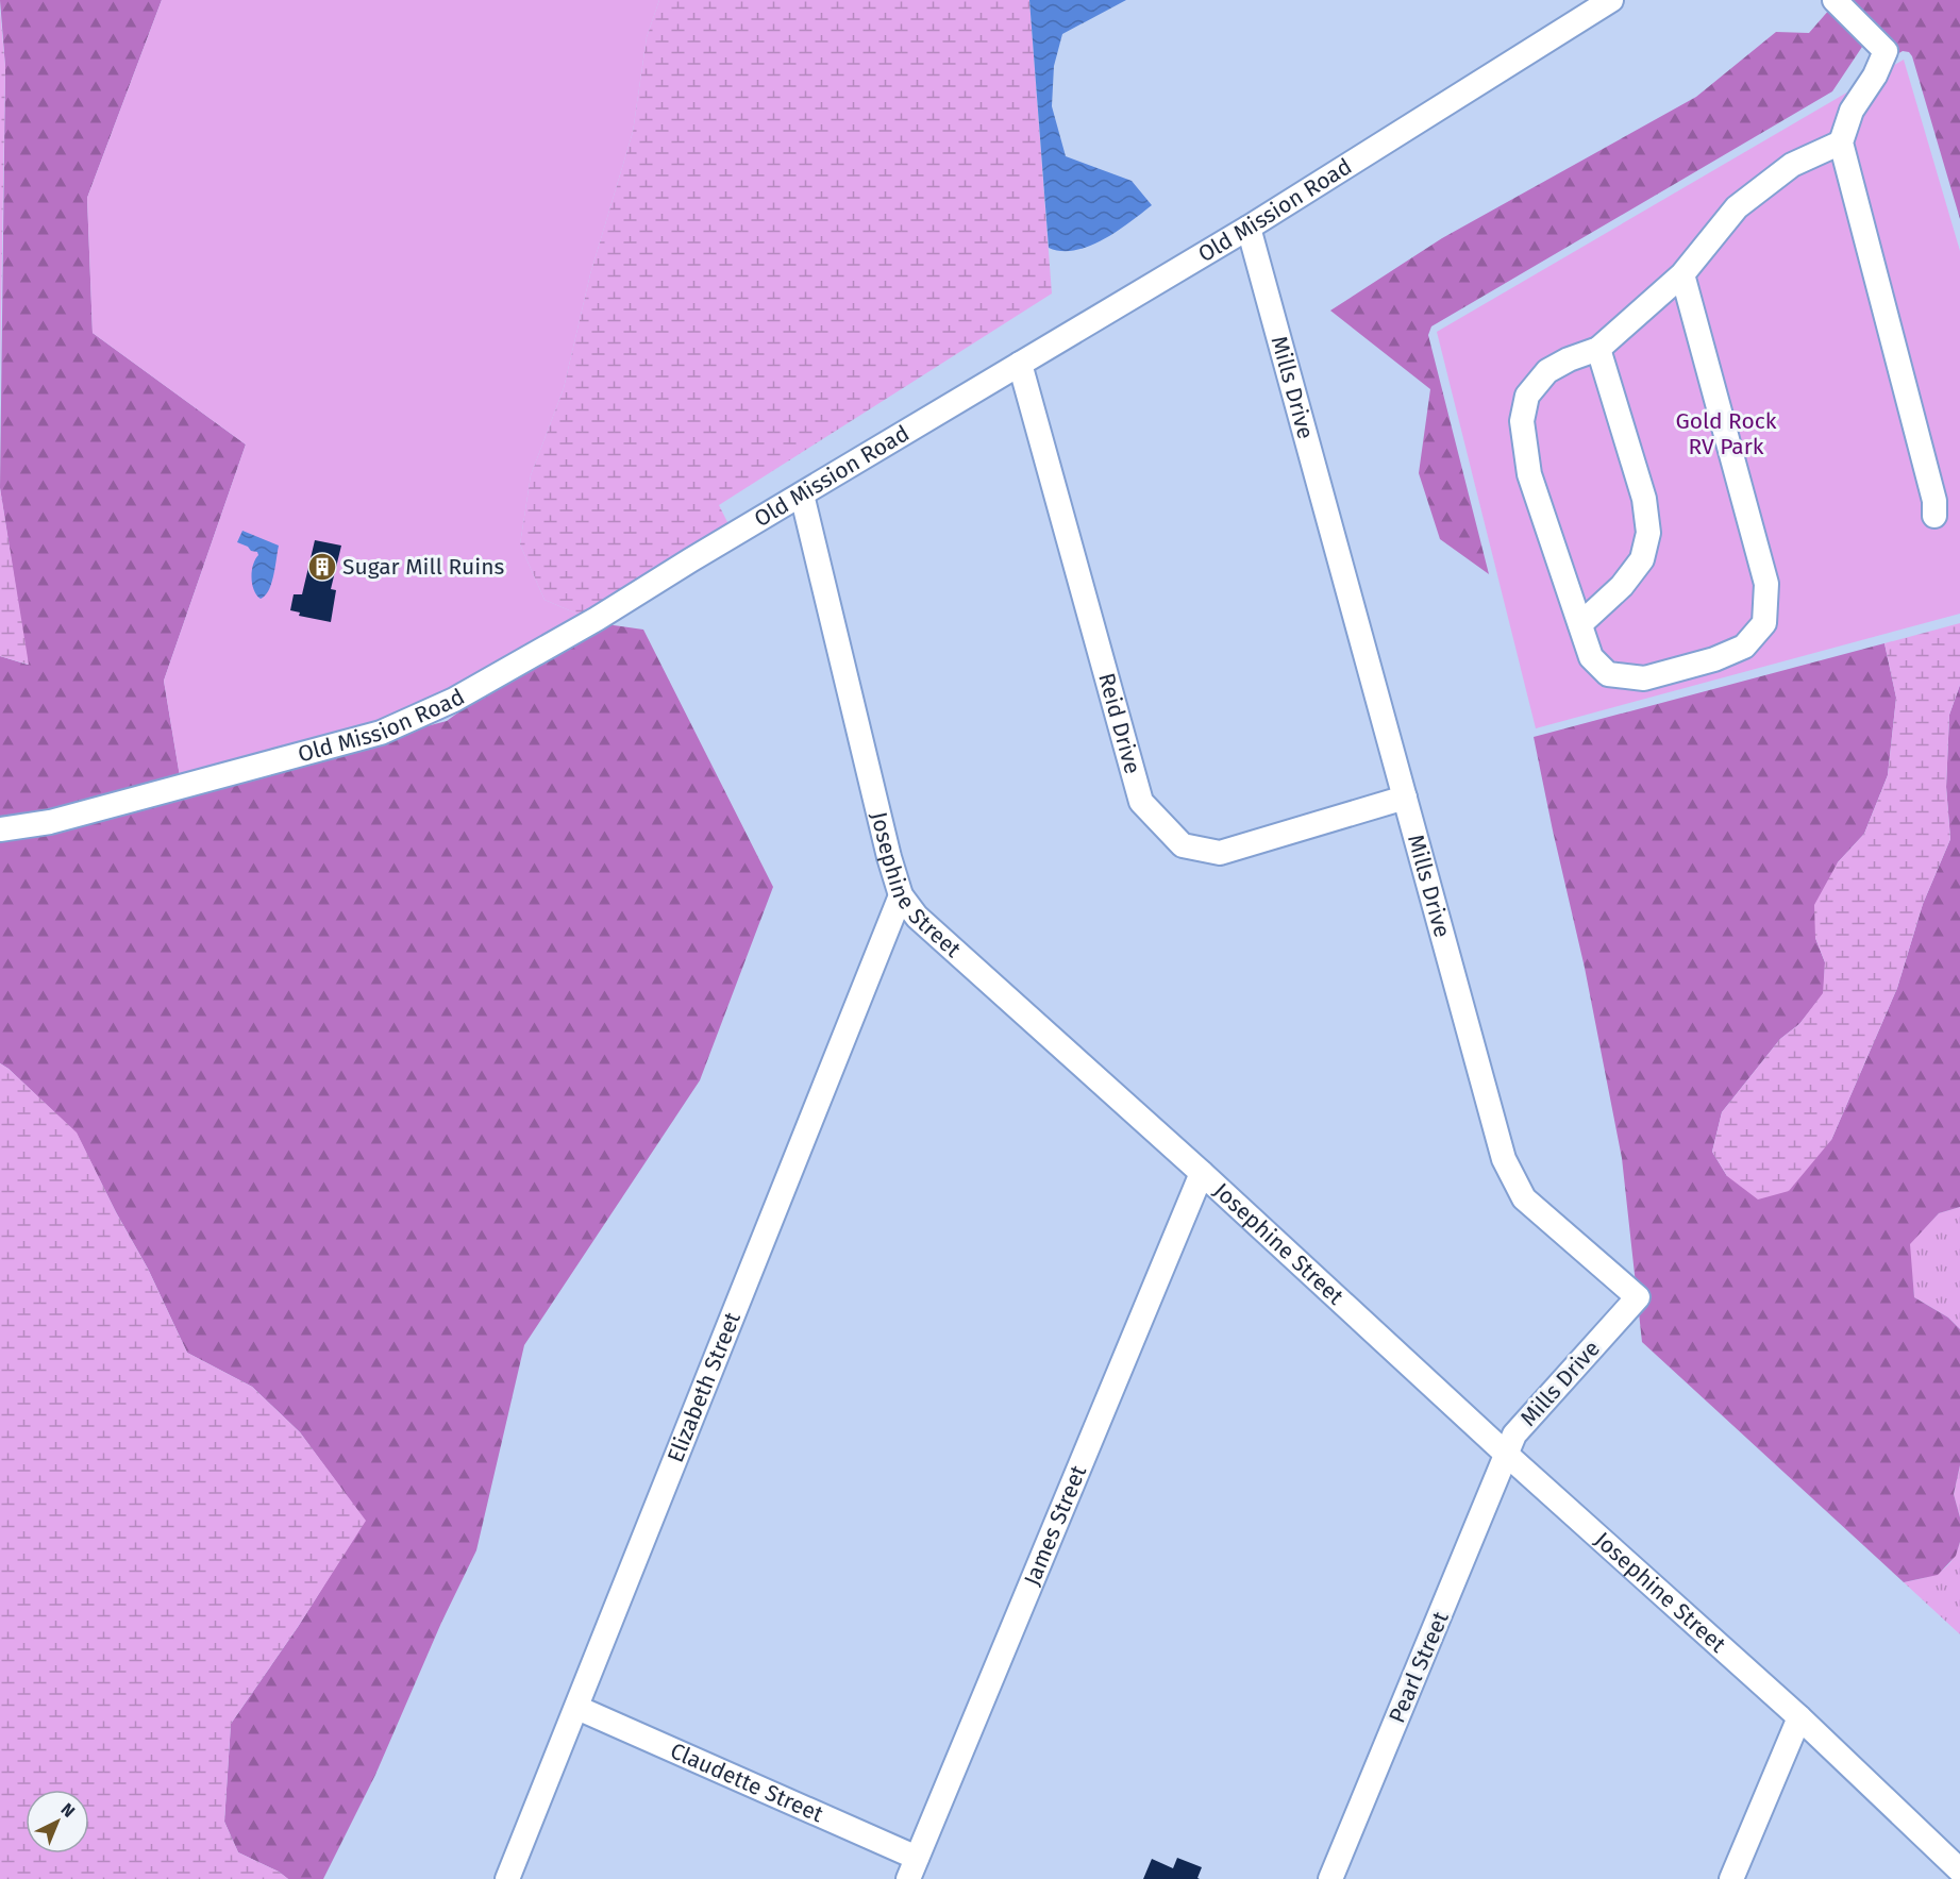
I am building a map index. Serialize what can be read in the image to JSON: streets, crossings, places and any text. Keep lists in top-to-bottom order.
{
  "streets": {
    "street": [
      "Old Mission Road",
      "Mills Drive",
      "Reid Drive",
      "Josephine Street",
      "Elizabeth Street",
      "James Street",
      "Pearl Street",
      "Claudette Street"
    ]
  },
  "crossings": [
    ["Old Mission Road", "Mills Drive"],
    ["Old Mission Road", "Reid Drive"],
    ["Old Mission Road", "Josephine Street"],
    ["Mills Drive", "Reid Drive"],
    ["Mills Drive", "Josephine Street"],
    ["Mills Drive", "Pearl Street"],
    ["Josephine Street", "Elizabeth Street"],
    ["Josephine Street", "James Street"],
    ["Josephine Street", "Pearl Street"],
    ["Elizabeth Street", "Claudette Street"],
    ["James Street", "Claudette Street"]
  ],
  "parks": ["Gold Rock RV Park"],
  "places": {
    "building": ["Sugar Mill Ruins"]
  },
  "north": "top right"
}
